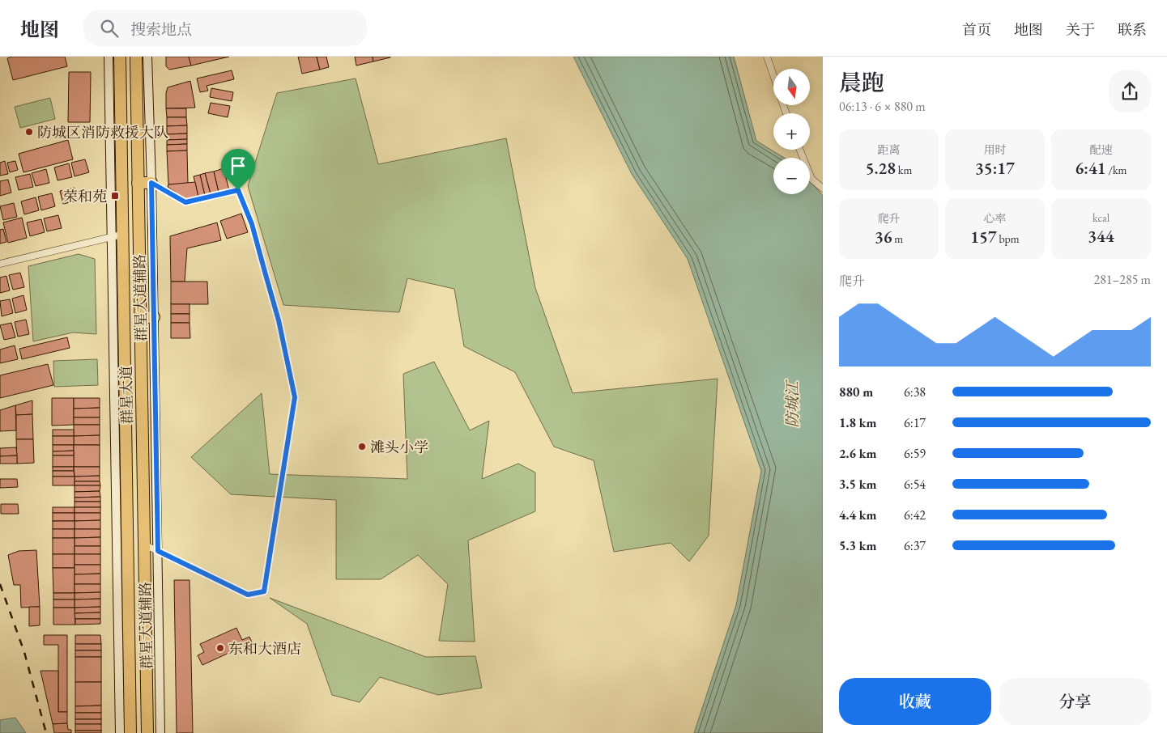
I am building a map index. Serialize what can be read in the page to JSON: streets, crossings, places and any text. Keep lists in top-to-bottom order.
{
  "streets": {
    "highway": ["群星大道"],
    "street": ["群星大道辅路"]
  },
  "crossings": [
    ["群星大道辅路", "群星大道"]
  ],
  "water": ["防城江"],
  "places": {
    "other": ["防城区消防救援大队", "滩头小学", "东和大酒店"],
    "transit": ["荣和苑"]
  },
  "north": "bottom",
  "page": {
    "header": "地图",
    "search": "搜索地点",
    "nav": [
      "首页",
      "地图",
      "关于",
      "联系"
    ],
    "heading": ["晨跑", "06:13 · 6 × 880 m"],
    "map_buttons": ["+", "−"],
    "stats": [
      ["距离", "5.28 km"],
      ["用时", "35:17"],
      ["配速", "6:41 /km"],
      ["爬升", "36 m"],
      ["心率", "157 bpm"],
      ["kcal", "344"]
    ],
    "chart": ["爬升", "281–285 m"],
    "list": [
      {
        "name": "880 m",
        "note": "6:38"
      },
      {
        "name": "1.8 km",
        "note": "6:17"
      },
      {
        "name": "2.6 km",
        "note": "6:59"
      },
      {
        "name": "3.5 km",
        "note": "6:54"
      },
      {
        "name": "4.4 km",
        "note": "6:42"
      },
      {
        "name": "5.3 km",
        "note": "6:37"
      }
    ],
    "buttons": ["收藏", "分享"]
  }
}
